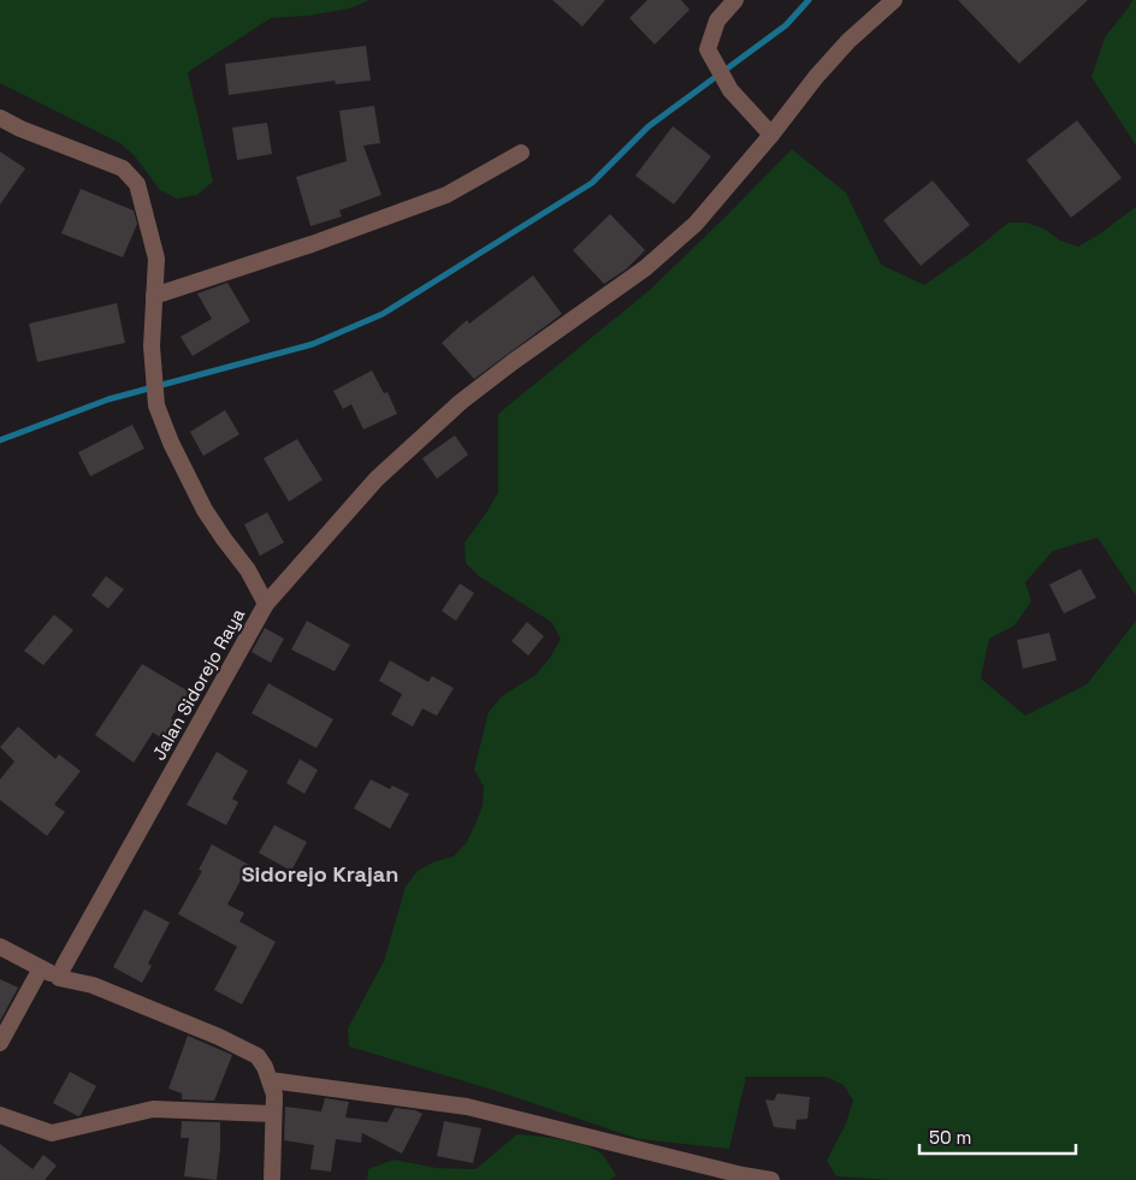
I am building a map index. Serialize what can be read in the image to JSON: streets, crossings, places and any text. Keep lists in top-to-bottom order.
{
  "streets": {
    "street": ["Jalan Sidorejo Raya"]
  },
  "districts": ["Sidorejo Krajan"],
  "scale_bar": "50 m"
}
